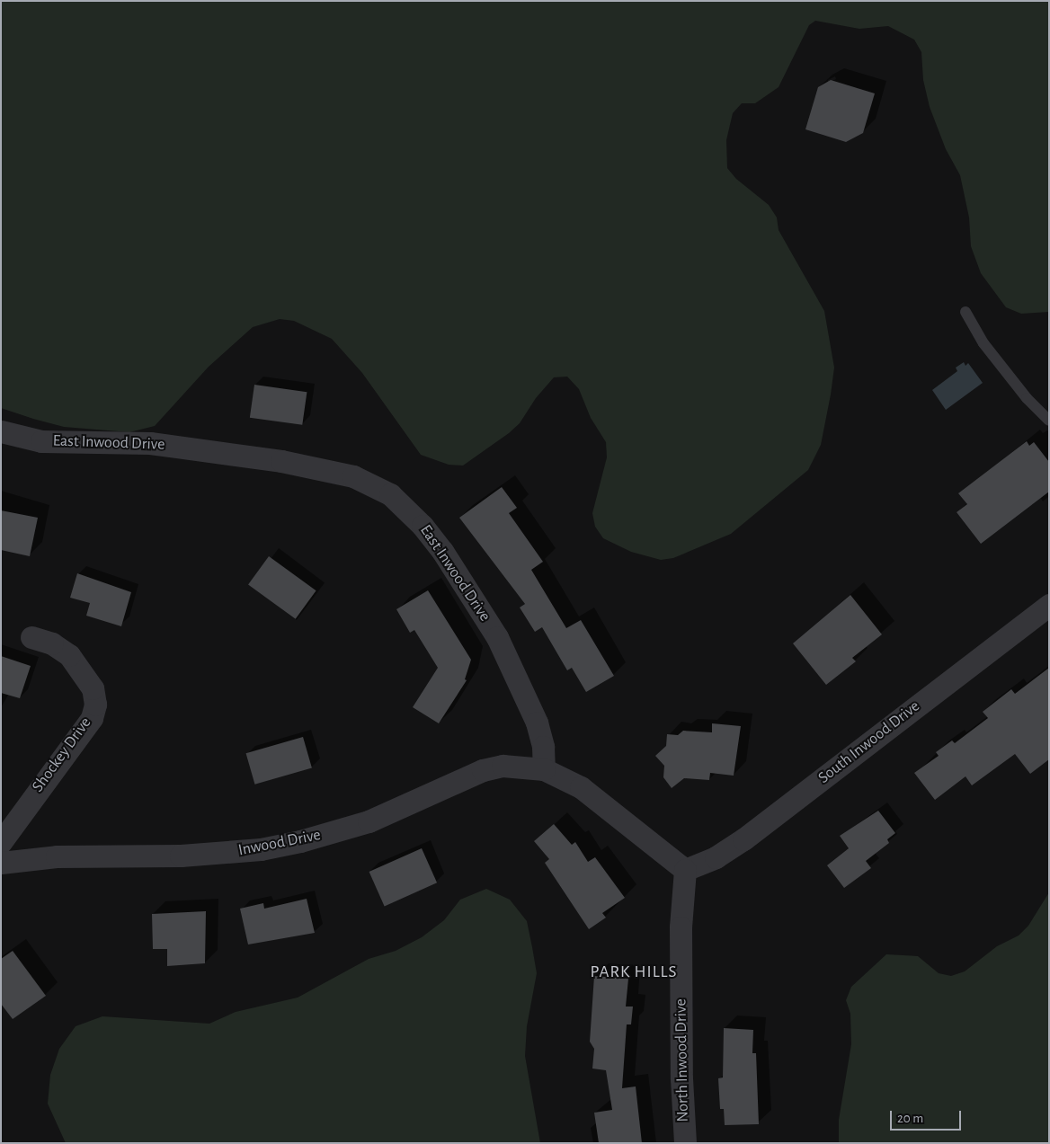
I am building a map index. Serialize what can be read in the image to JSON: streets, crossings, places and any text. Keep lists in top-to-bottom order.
{
  "streets": {
    "street": [
      "East Inwood Drive",
      "South Inwood Drive",
      "Shockey Drive",
      "Inwood Drive",
      "North Inwood Drive"
    ]
  },
  "crossings": [
    ["East Inwood Drive", "Inwood Drive"],
    ["South Inwood Drive", "North Inwood Drive"]
  ],
  "districts": ["PARK HILLS"],
  "scale_bar": "20 m"
}
